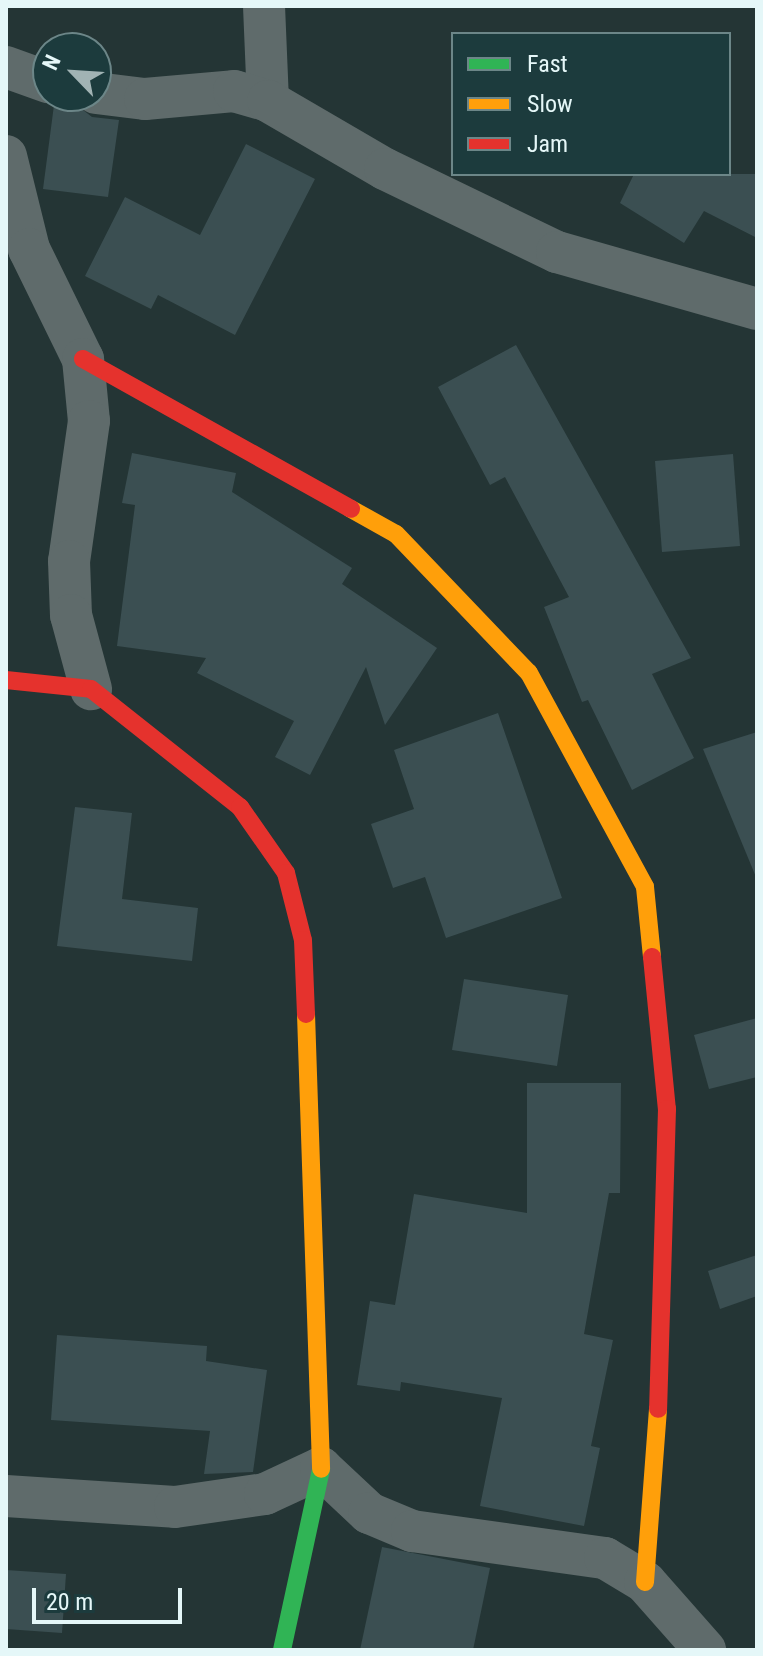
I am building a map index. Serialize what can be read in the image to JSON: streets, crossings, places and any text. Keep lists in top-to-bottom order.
{
  "legend": ["Fast", "Slow", "Jam"],
  "scale_bar": "20 m",
  "north": "top left"
}
